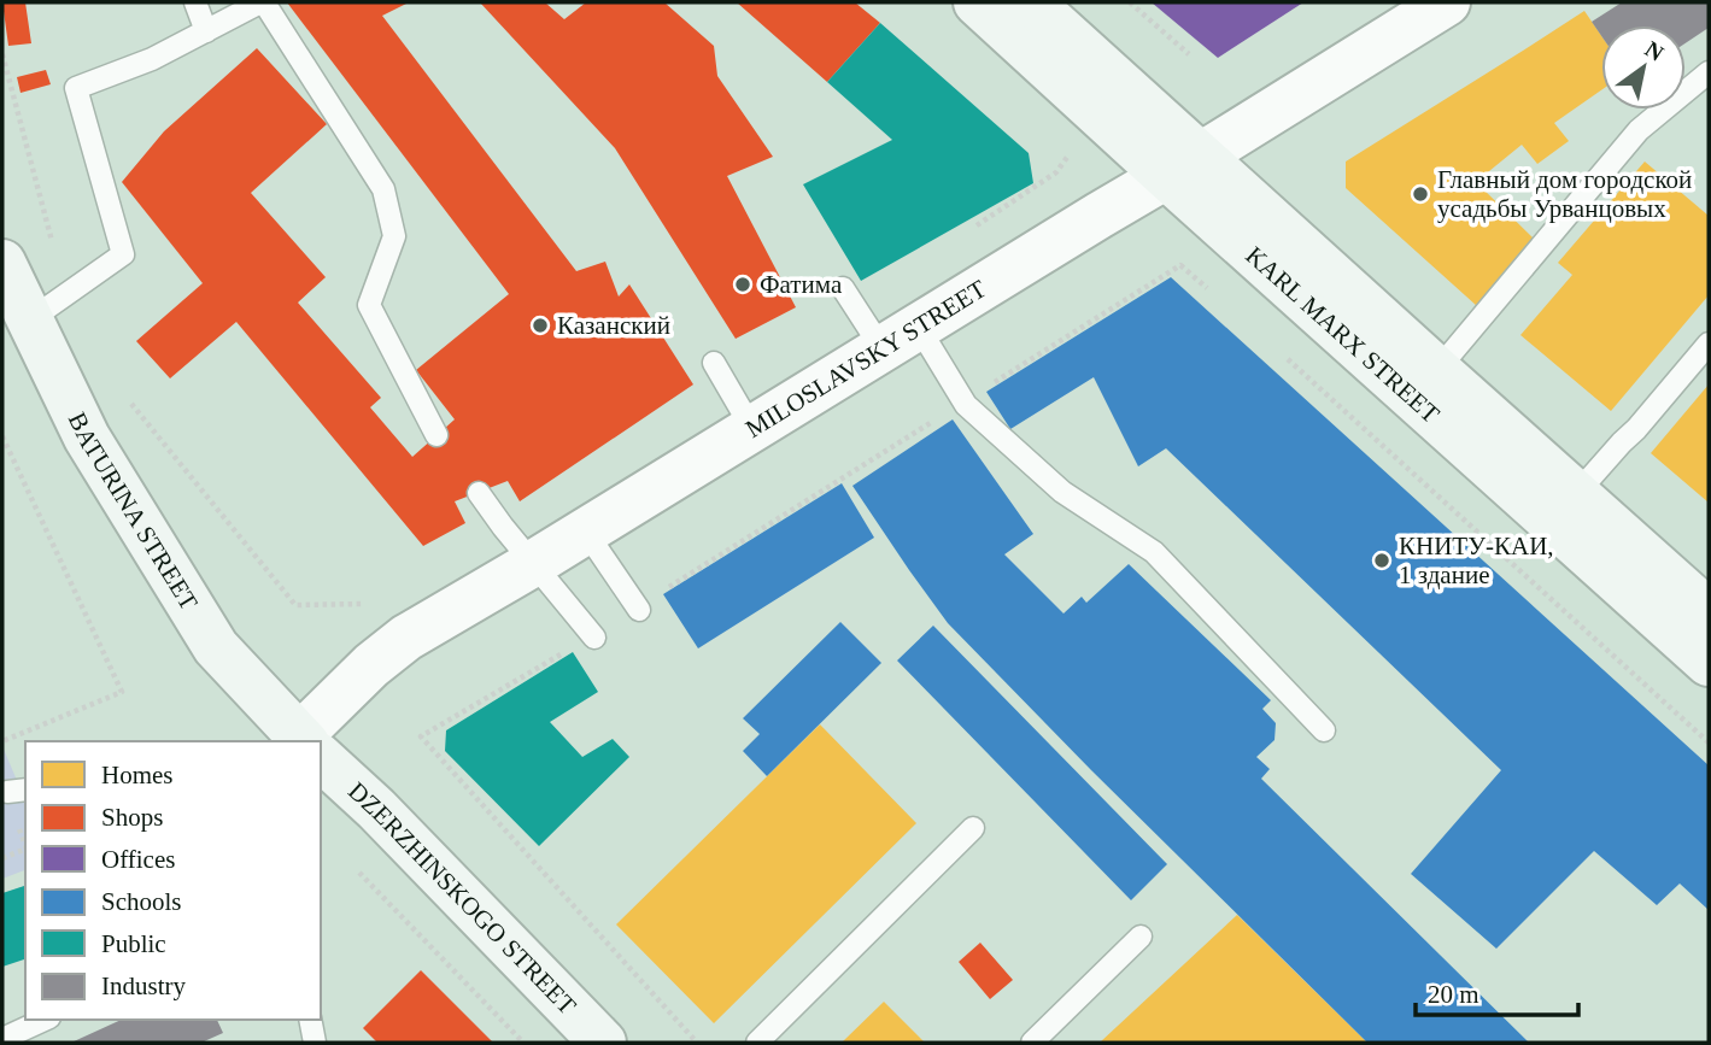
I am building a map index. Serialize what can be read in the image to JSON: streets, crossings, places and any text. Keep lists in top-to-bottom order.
{
  "streets": {
    "main road": ["KARL MARX STREET", "BATURINA STREET", "DZERZHINSKOGO STREET"],
    "street": ["MILOSLAVSKY STREET"]
  },
  "crossings": [
    ["KARL MARX STREET", "MILOSLAVSKY STREET"]
  ],
  "places": [
    "Главный дом городской усадьбы Урванцовых",
    "Фатима",
    "Казанский",
    "КНИТУ-КАИ, 1 здание"
  ],
  "legend": [
    "Homes",
    "Shops",
    "Offices",
    "Schools",
    "Public",
    "Industry"
  ],
  "scale_bar": "20 m",
  "north": "top right"
}
